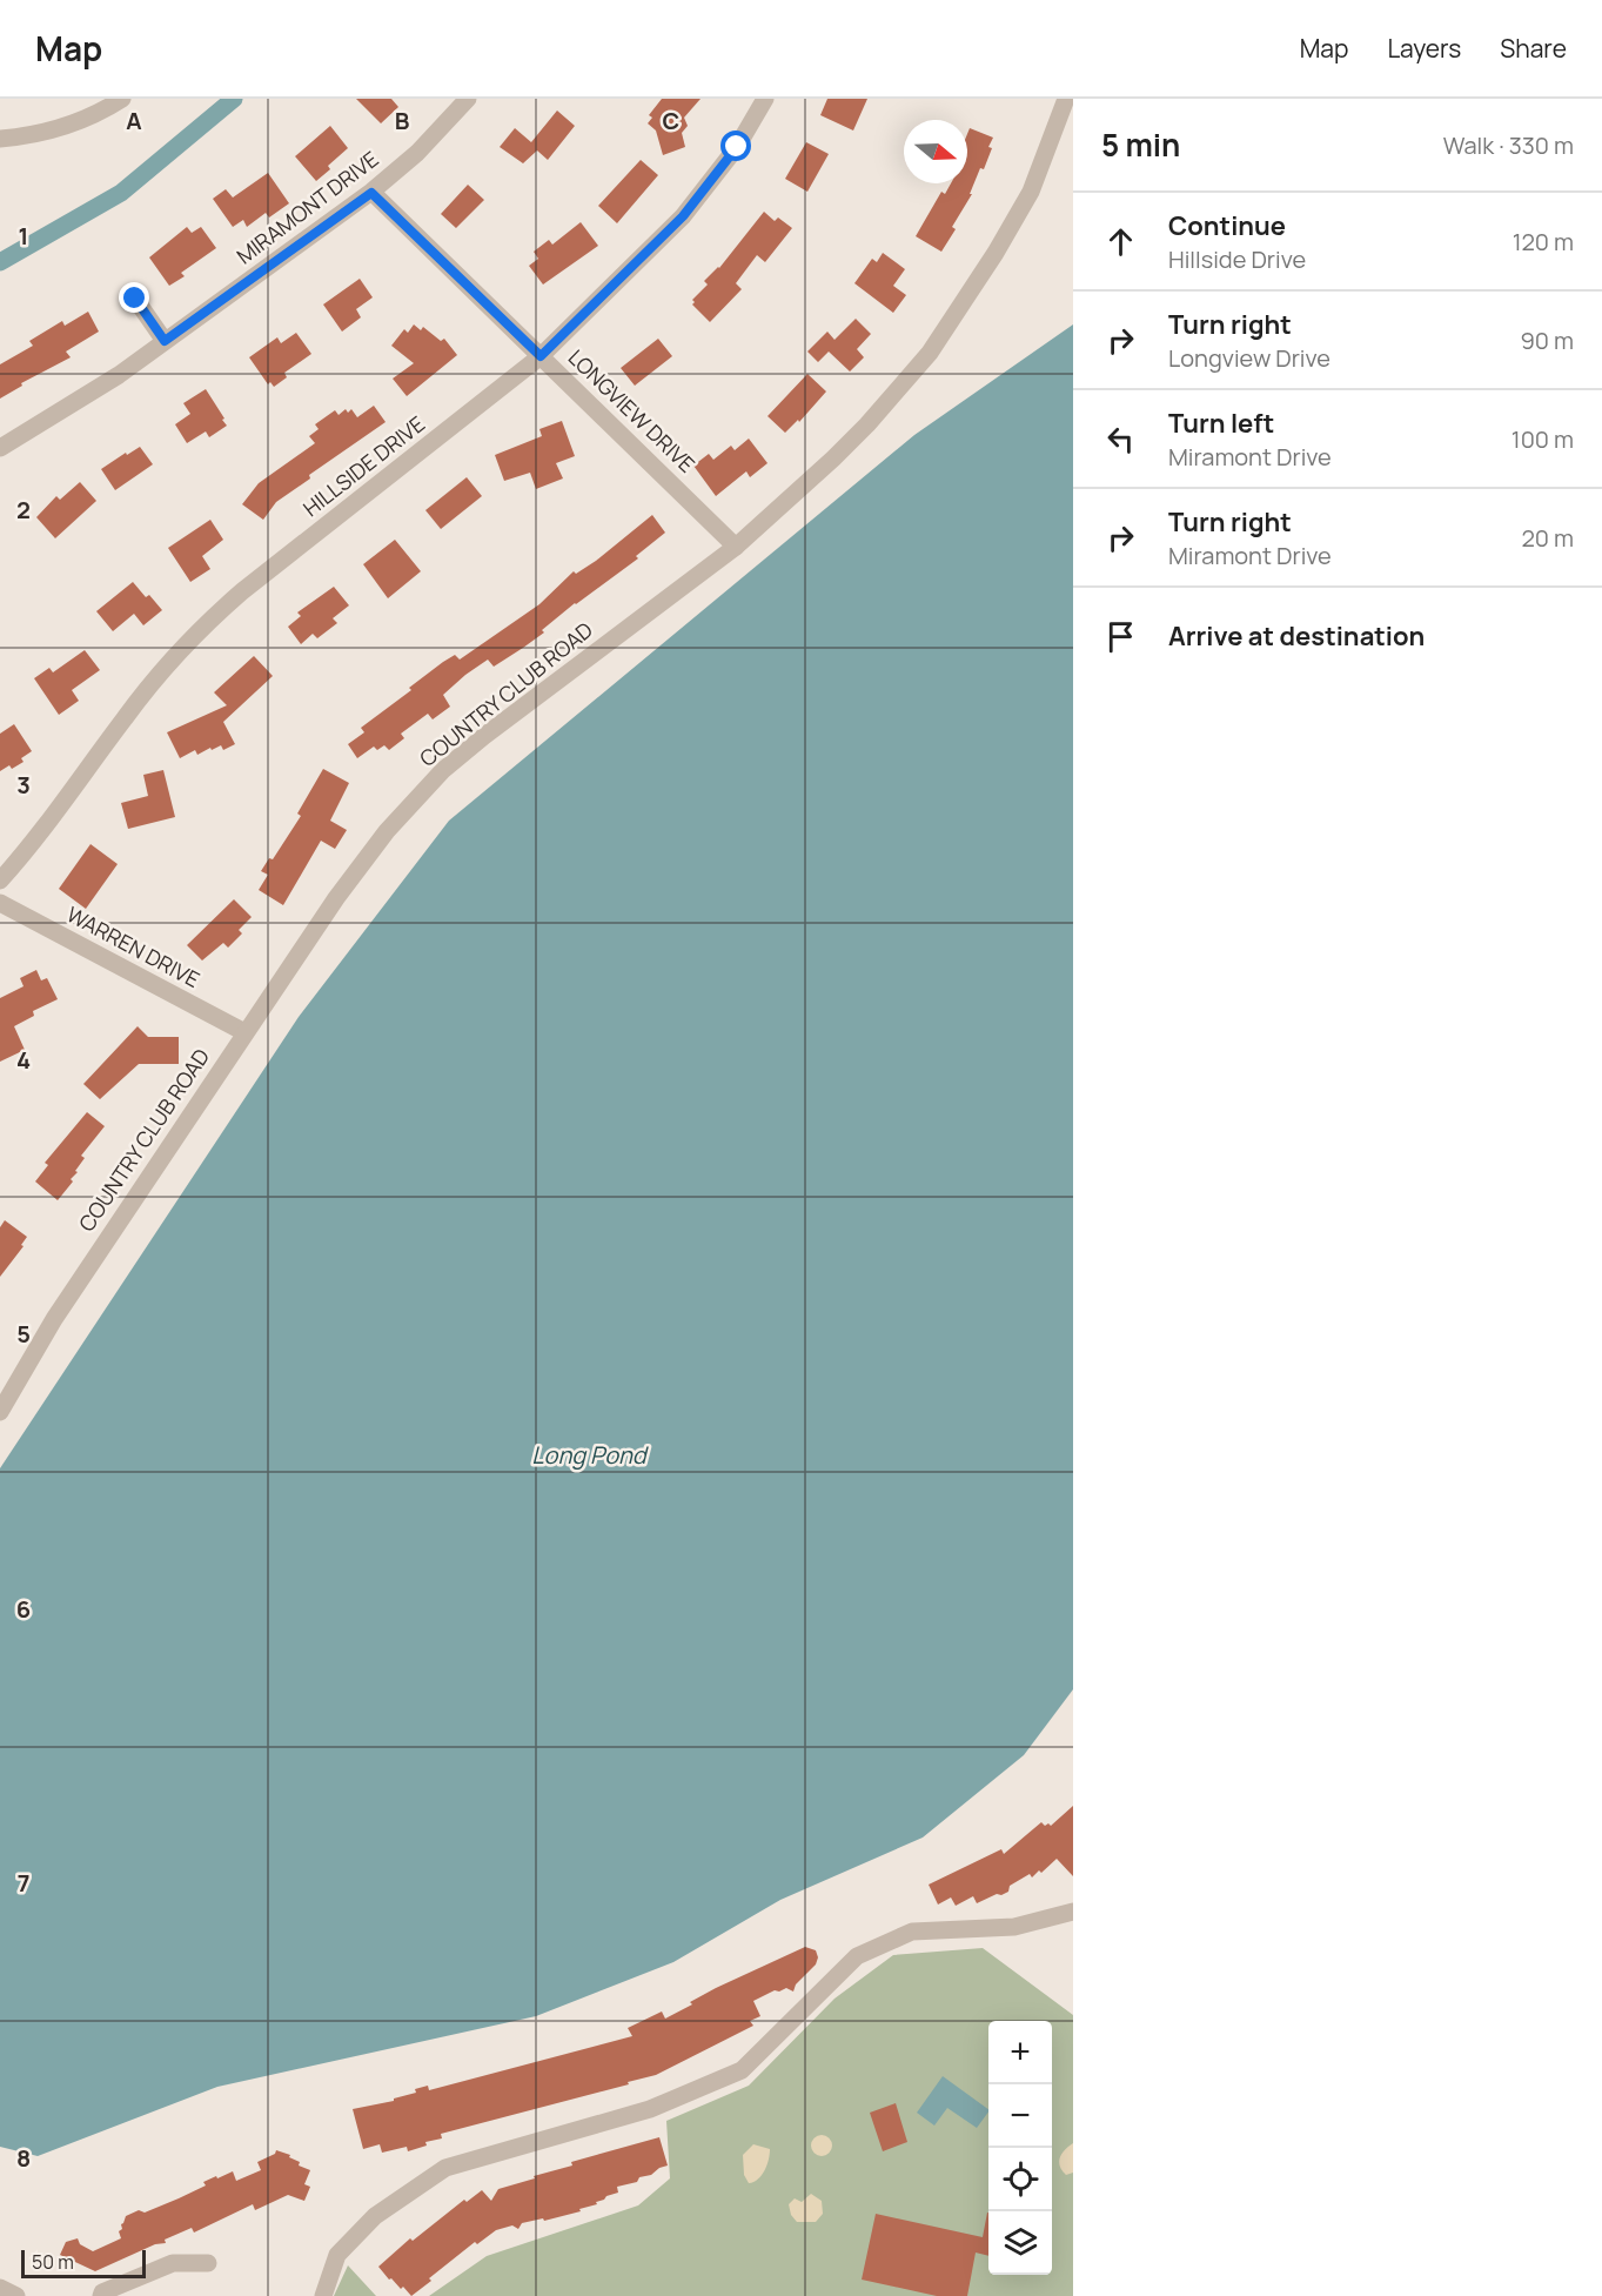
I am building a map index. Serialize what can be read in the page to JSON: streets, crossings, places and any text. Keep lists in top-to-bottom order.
{
  "streets": {
    "street": [
      "MIRAMONT DRIVE",
      "LONGVIEW DRIVE",
      "HILLSIDE DRIVE",
      "COUNTRY CLUB ROAD",
      "WARREN DRIVE"
    ]
  },
  "crossings": [
    ["MIRAMONT DRIVE", "LONGVIEW DRIVE"],
    ["LONGVIEW DRIVE", "HILLSIDE DRIVE"],
    ["LONGVIEW DRIVE", "COUNTRY CLUB ROAD"],
    ["COUNTRY CLUB ROAD", "WARREN DRIVE"]
  ],
  "water": ["Long Pond"],
  "scale_bar": "50 m",
  "north": "right",
  "page": {
    "header": "Map",
    "nav": ["Map", "Layers", "Share"],
    "heading": ["5 min", "Walk · 330 m"],
    "list": [
      ["Continue", "Hillside Drive", "120 m"],
      ["Turn right", "Longview Drive", "90 m"],
      ["Turn left", "Miramont Drive", "100 m"],
      ["Turn right", "Miramont Drive", "20 m"],
      "Arrive at destination"
    ],
    "map_buttons": ["+", "−"],
    "scale": "50 m"
  },
  "grid": {
    "columns": ["A", "B", "C"],
    "rows": [
      "1",
      "2",
      "3",
      "4",
      "5",
      "6",
      "7",
      "8"
    ]
  }
}
